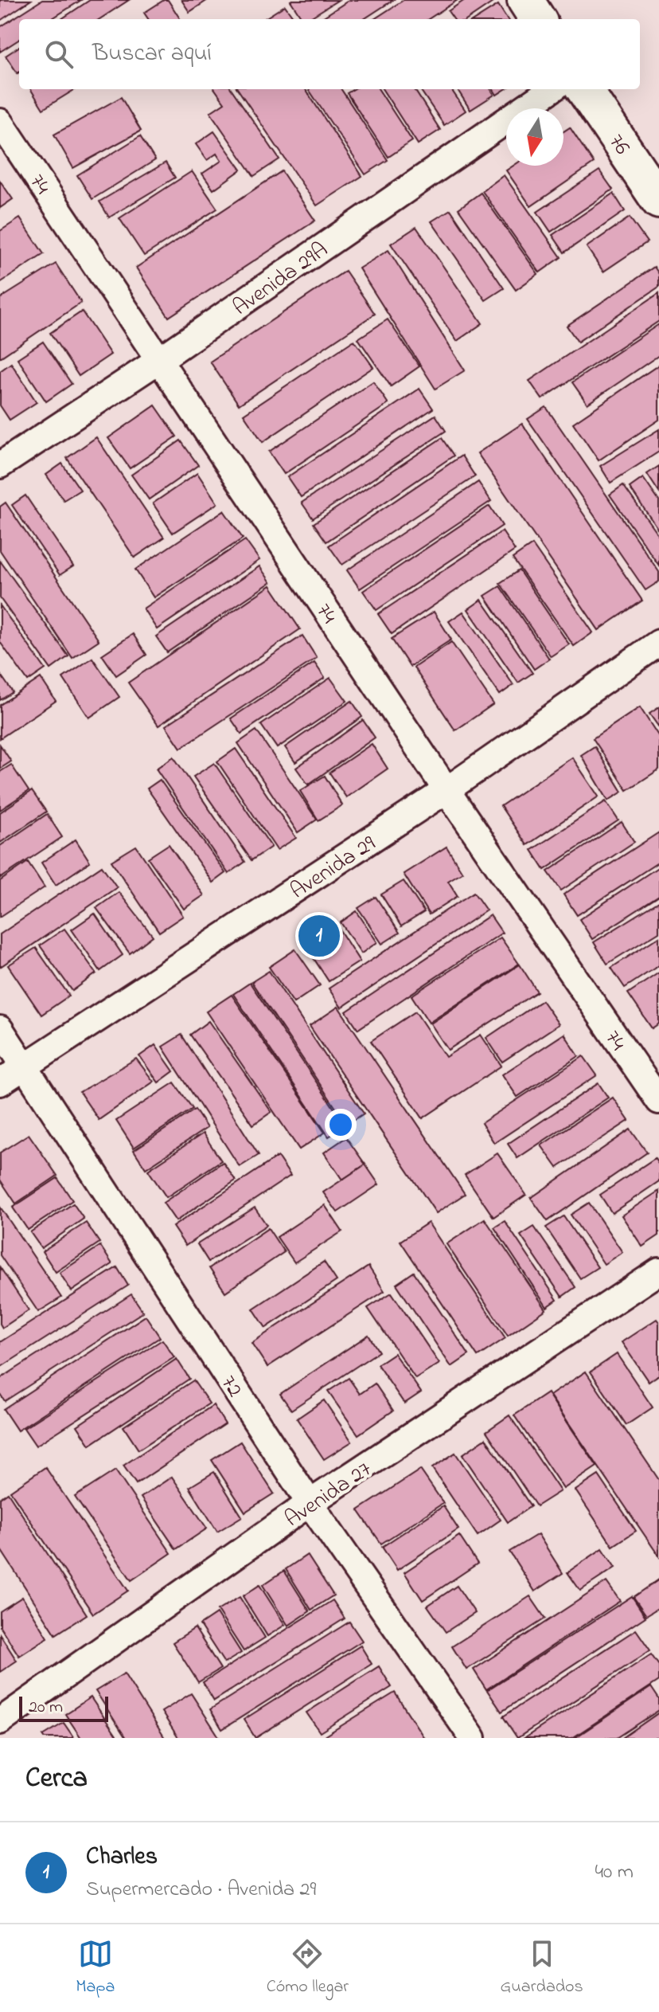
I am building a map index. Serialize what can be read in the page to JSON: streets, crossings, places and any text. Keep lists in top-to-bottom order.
{
  "streets": {
    "street": [
      "76",
      "74",
      "Avenida 29A",
      "Avenida 29",
      "72",
      "Avenida 27"
    ]
  },
  "crossings": [
    ["74", "Avenida 29A"],
    ["74", "Avenida 29"],
    ["Avenida 29", "72"],
    ["72", "Avenida 27"]
  ],
  "scale_bar": "20 m",
  "north": "bottom",
  "page": {
    "search": "Buscar aquí",
    "pins": "1",
    "scale": "20 m",
    "heading": "Cerca",
    "list": [
      {
        "mark": "1",
        "name": "Charles",
        "note": "Supermercado · Avenida 29",
        "value": "40 m"
      }
    ],
    "nav": ["Mapa", "Cómo llegar", "Guardados"]
  }
}
